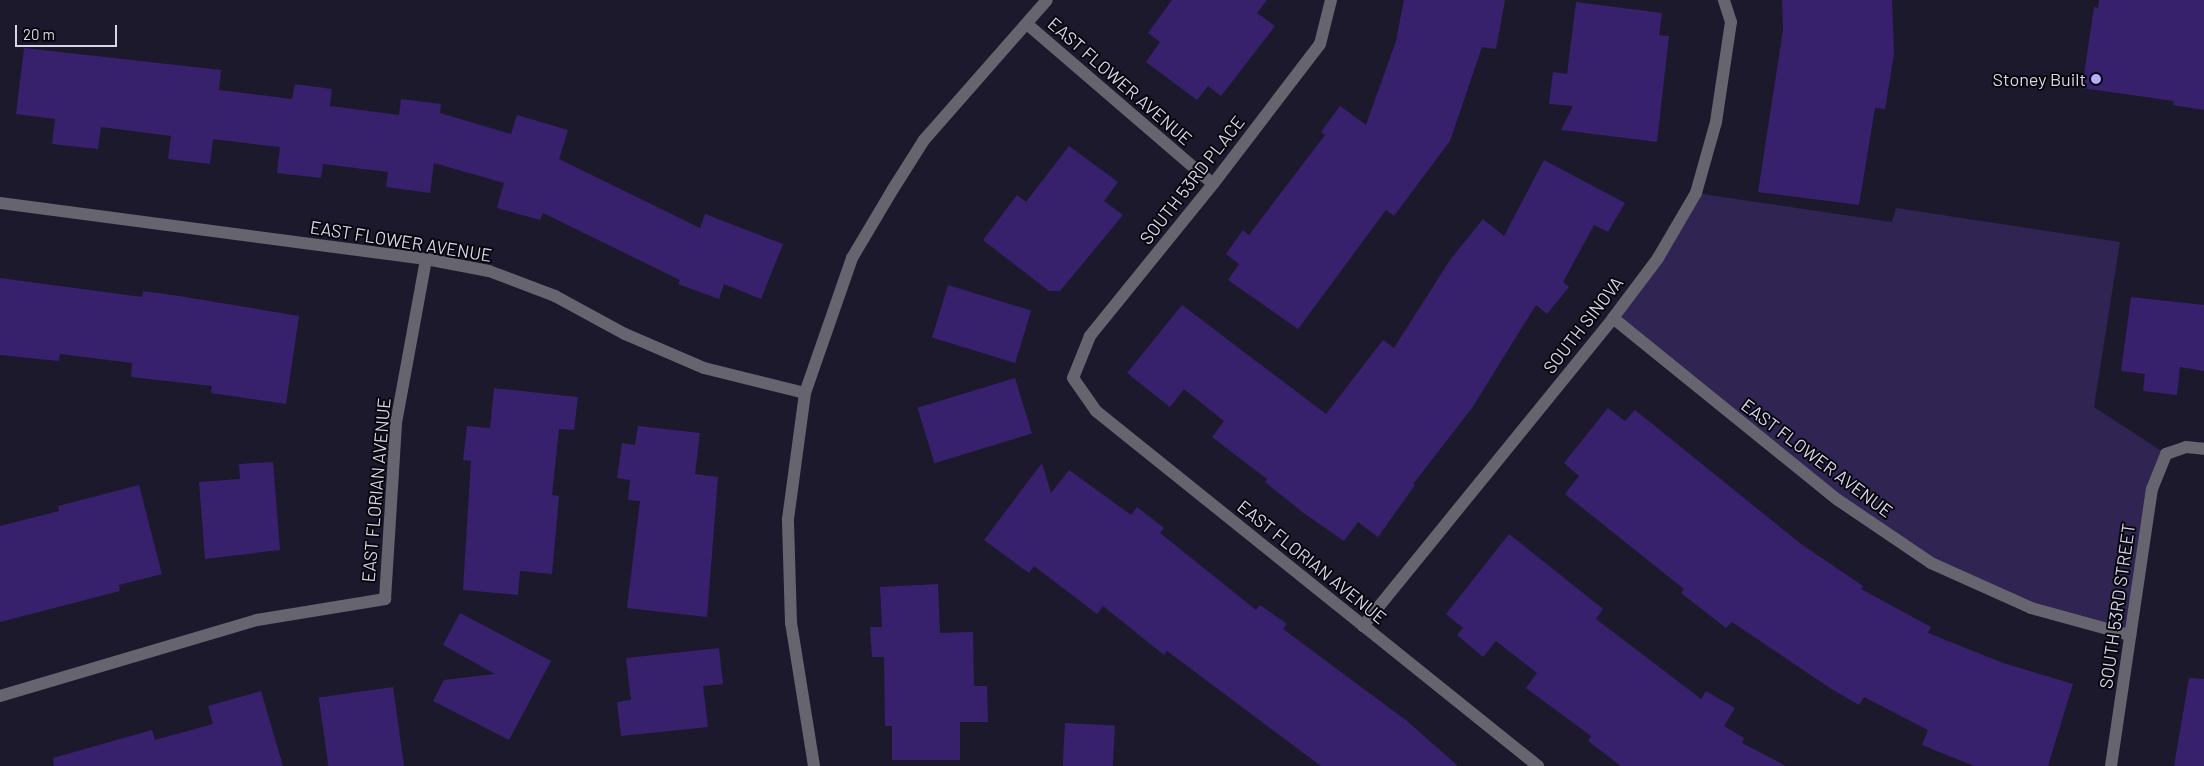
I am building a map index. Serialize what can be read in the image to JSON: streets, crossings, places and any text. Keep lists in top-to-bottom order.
{
  "streets": {
    "street": [
      "EAST FLOWER AVENUE",
      "SOUTH 53RD PLACE",
      "SOUTH SINOVA",
      "EAST FLORIAN AVENUE",
      "SOUTH 53RD STREET"
    ]
  },
  "crossings": [
    ["EAST FLOWER AVENUE", "SOUTH 53RD PLACE"],
    ["EAST FLOWER AVENUE", "SOUTH SINOVA"],
    ["EAST FLOWER AVENUE", "EAST FLORIAN AVENUE"],
    ["EAST FLOWER AVENUE", "SOUTH 53RD STREET"],
    ["SOUTH 53RD PLACE", "EAST FLORIAN AVENUE"],
    ["SOUTH SINOVA", "EAST FLORIAN AVENUE"]
  ],
  "places": ["Stoney Built"],
  "scale_bar": "20 m"
}
